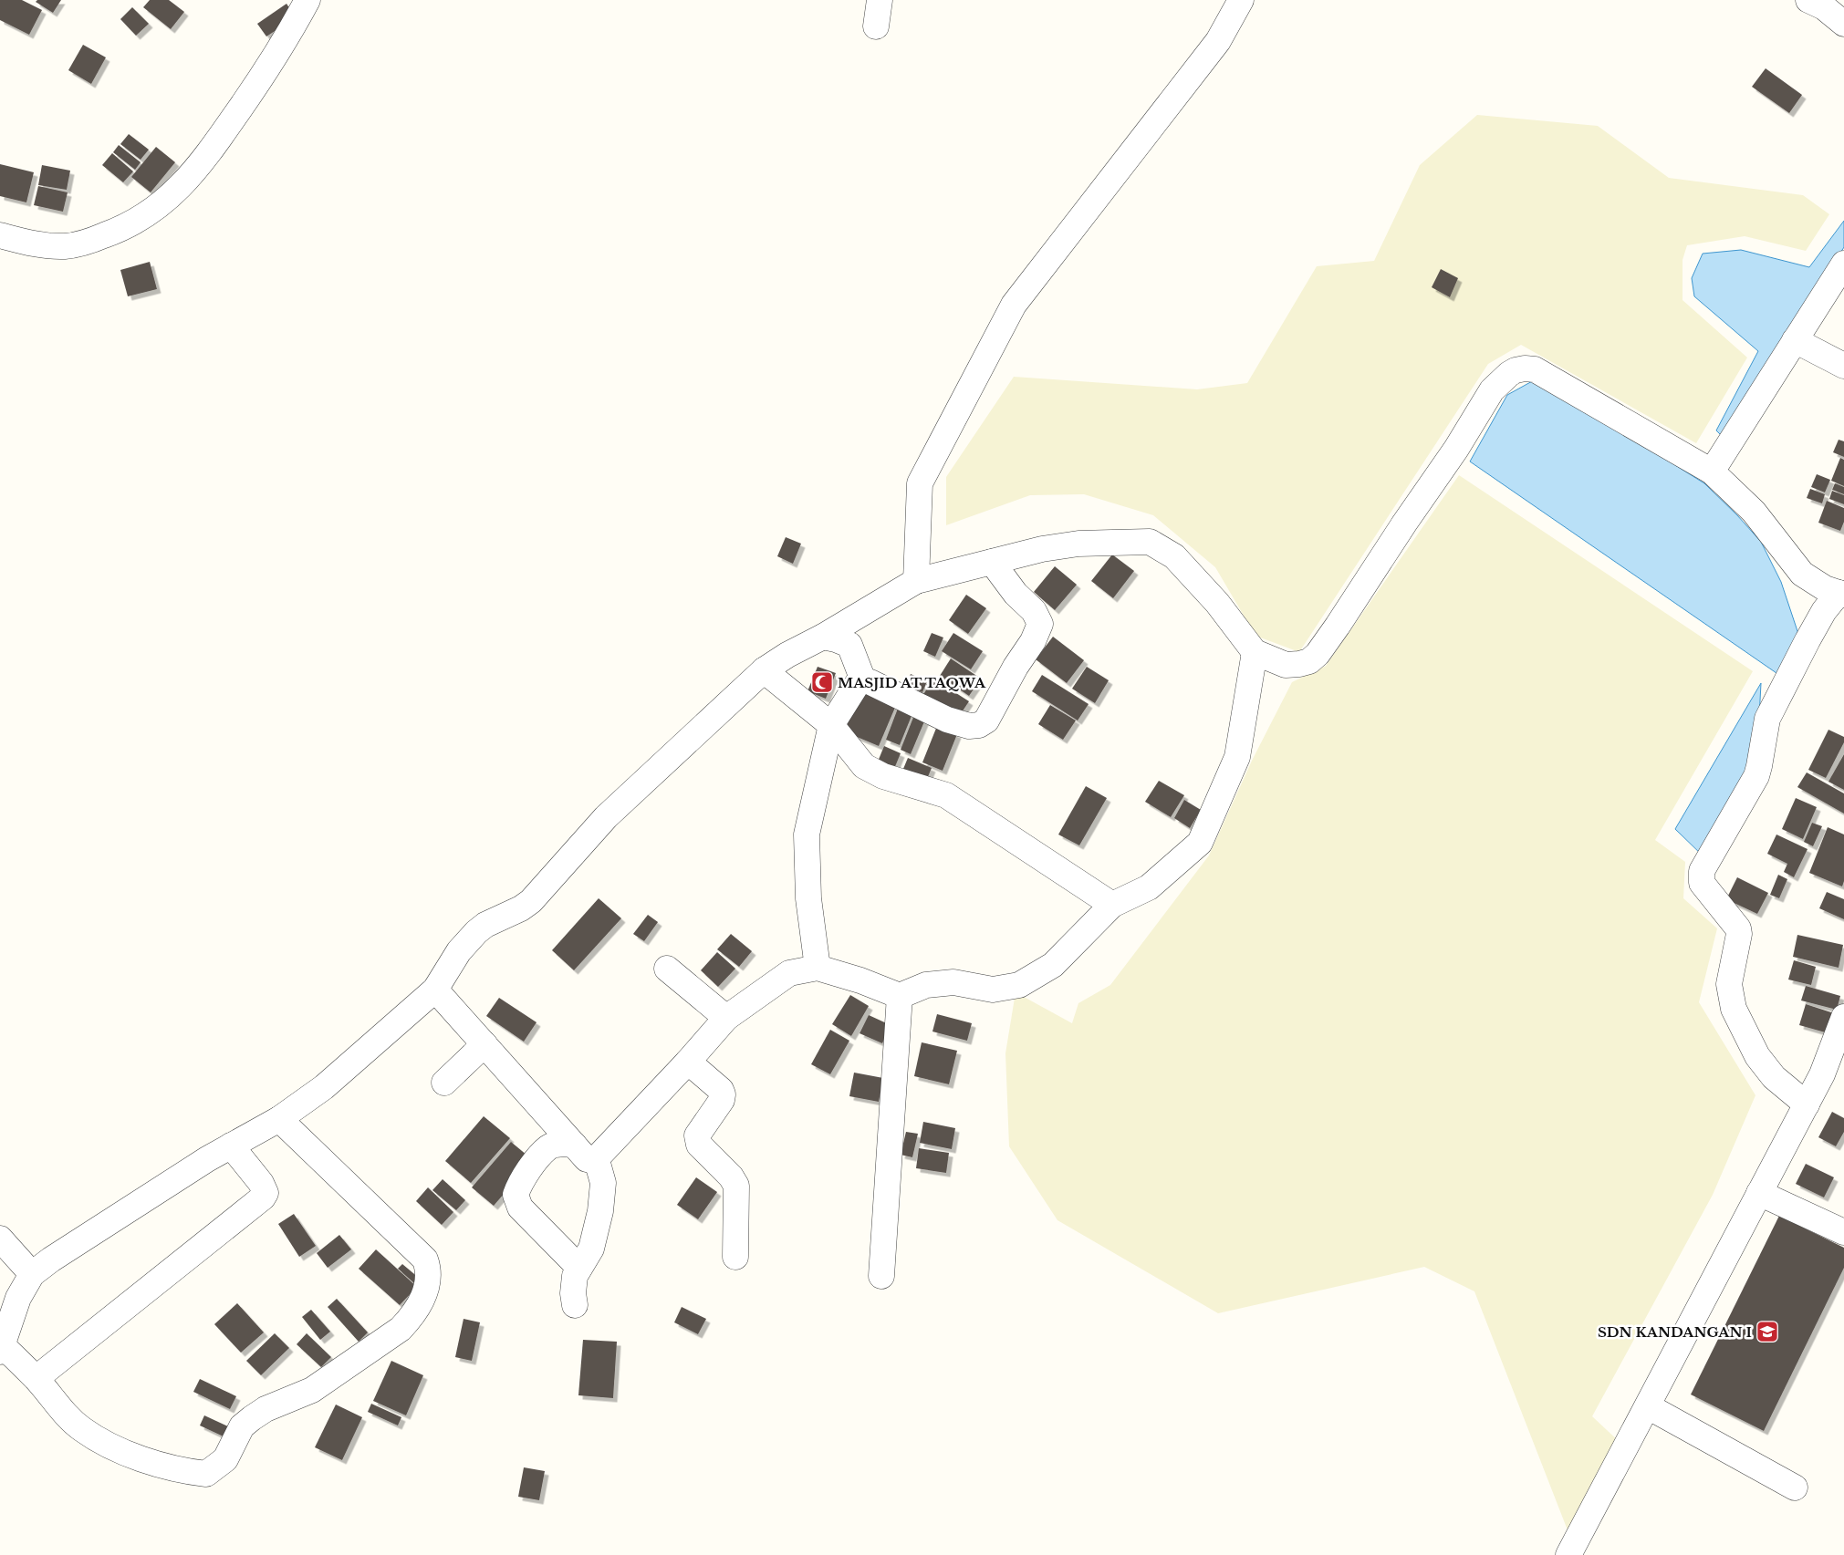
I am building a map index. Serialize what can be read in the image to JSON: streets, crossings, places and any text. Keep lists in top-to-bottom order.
{
  "places": {
    "mosque": ["MASJID AT TAQWA"],
    "school or university": ["SDN KANDANGAN I"]
  }
}
